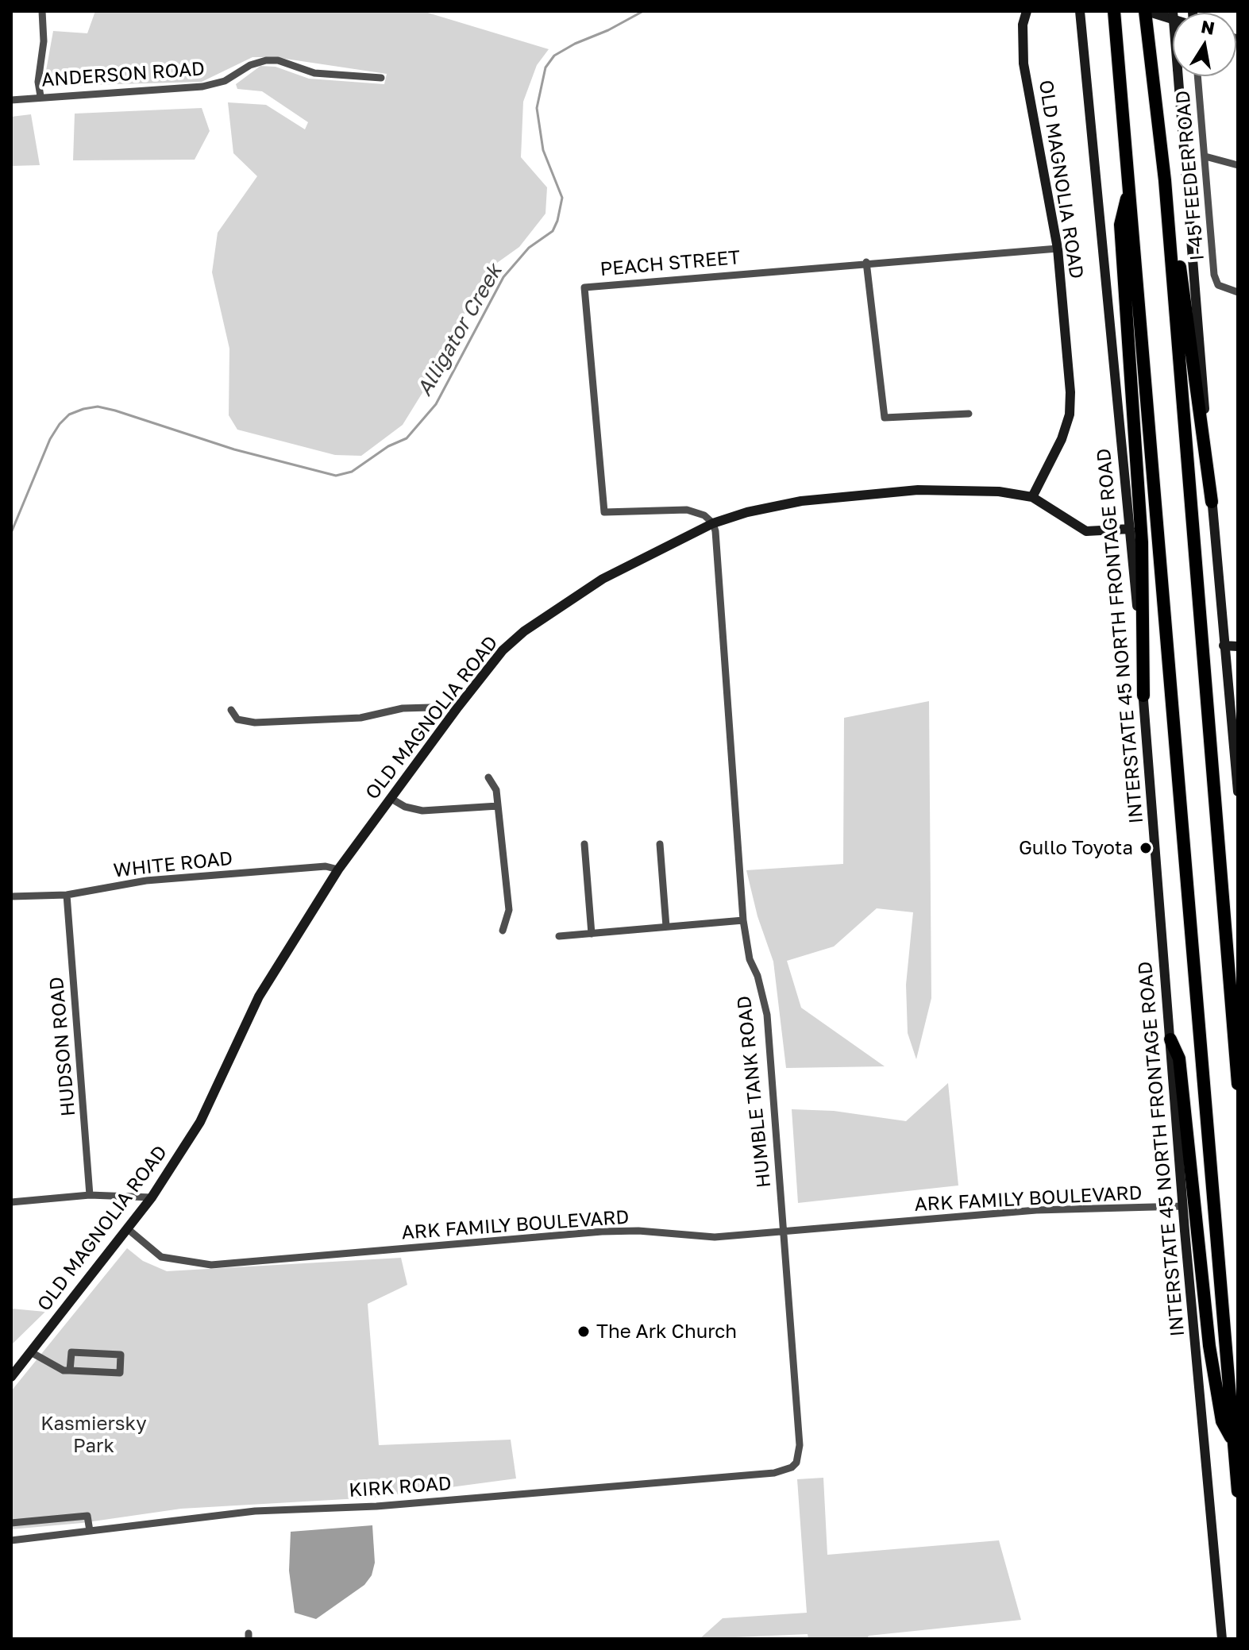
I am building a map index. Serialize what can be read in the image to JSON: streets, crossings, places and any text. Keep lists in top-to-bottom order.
{
  "streets": {
    "main road": ["OLD MAGNOLIA ROAD", "INTERSTATE 45 NORTH FRONTAGE ROAD"],
    "street": [
      "ANDERSON ROAD",
      "I-45 FEEDER ROAD",
      "PEACH STREET",
      "WHITE ROAD",
      "HUDSON ROAD",
      "HUMBLE TANK ROAD",
      "ARK FAMILY BOULEVARD",
      "KIRK ROAD"
    ]
  },
  "crossings": [
    ["OLD MAGNOLIA ROAD", "PEACH STREET"],
    ["OLD MAGNOLIA ROAD", "WHITE ROAD"],
    ["OLD MAGNOLIA ROAD", "HUMBLE TANK ROAD"],
    ["OLD MAGNOLIA ROAD", "ARK FAMILY BOULEVARD"],
    ["PEACH STREET", "HUMBLE TANK ROAD"],
    ["INTERSTATE 45 NORTH FRONTAGE ROAD", "ARK FAMILY BOULEVARD"],
    ["WHITE ROAD", "HUDSON ROAD"],
    ["HUMBLE TANK ROAD", "ARK FAMILY BOULEVARD"],
    ["HUMBLE TANK ROAD", "KIRK ROAD"]
  ],
  "water": ["Alligator Creek"],
  "parks": ["Kasmiersky Park"],
  "places": ["Gullo Toyota", "The Ark Church"],
  "north": "top"
}
